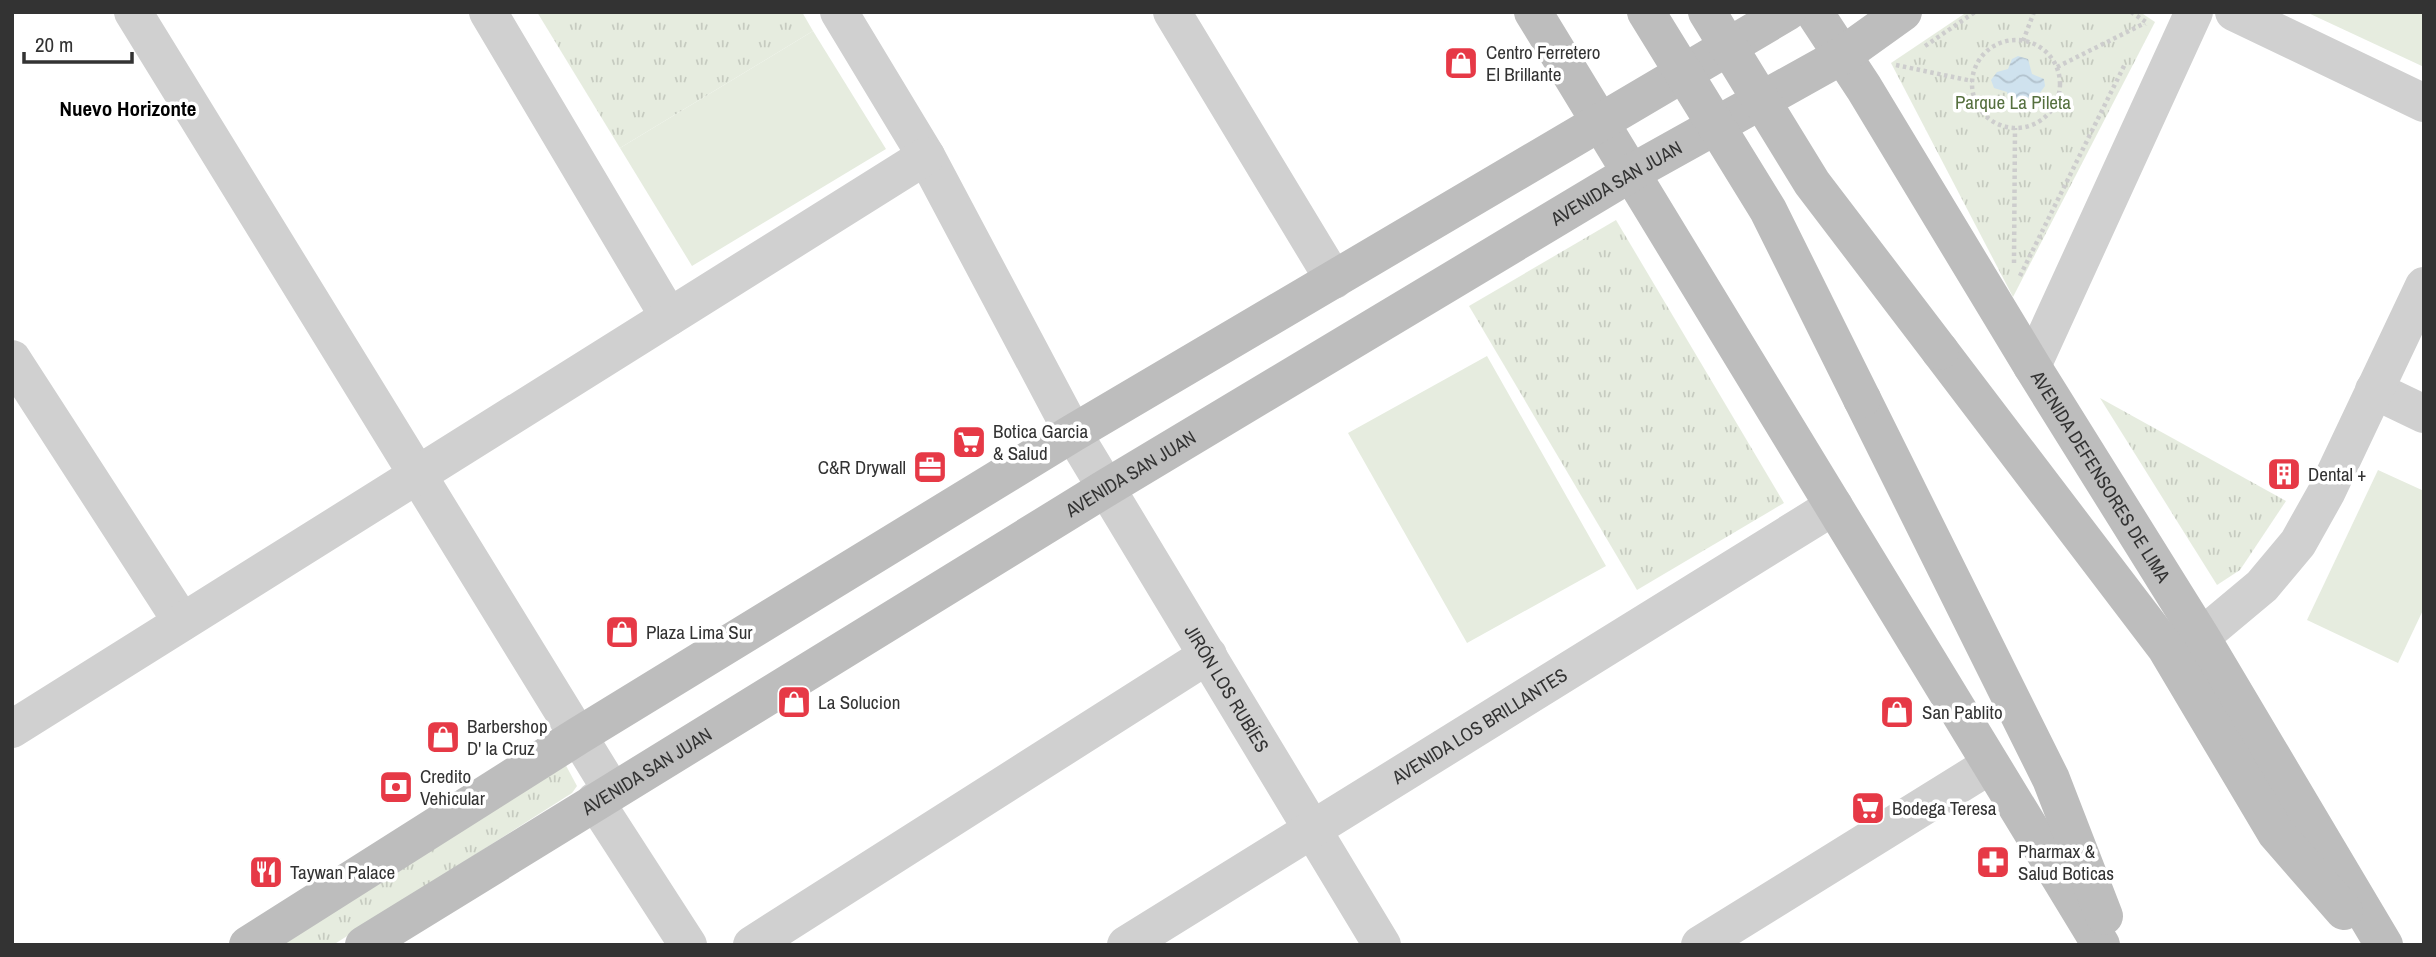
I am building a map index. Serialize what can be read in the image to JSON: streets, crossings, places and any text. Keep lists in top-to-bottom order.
{
  "streets": {
    "main road": ["AVENIDA SAN JUAN", "AVENIDA DEFENSORES DE LIMA"],
    "street": ["JIRÓN LOS RUBÍES", "AVENIDA LOS BRILLANTES"]
  },
  "crossings": [
    ["AVENIDA SAN JUAN", "AVENIDA DEFENSORES DE LIMA"],
    ["AVENIDA SAN JUAN", "JIRÓN LOS RUBÍES"],
    ["JIRÓN LOS RUBÍES", "AVENIDA LOS BRILLANTES"]
  ],
  "districts": ["Nuevo Horizonte"],
  "parks": ["Parque La Pileta"],
  "places": {
    "shop": [
      "Centro Ferretero El Brillante",
      "Plaza Lima Sur",
      "La Solucion",
      "San Pablito",
      "Barbershop D' la Cruz"
    ],
    "supermarket": ["Botica Garcia & Salud", "Bodega Teresa"],
    "office": ["C&R Drywall"],
    "building": ["Dental +"],
    "bank": ["Credito Vehicular"],
    "pharmacy": ["Pharmax & Salud Boticas"],
    "restaurant": ["Taywan Palace"]
  },
  "scale_bar": "20 m"
}
